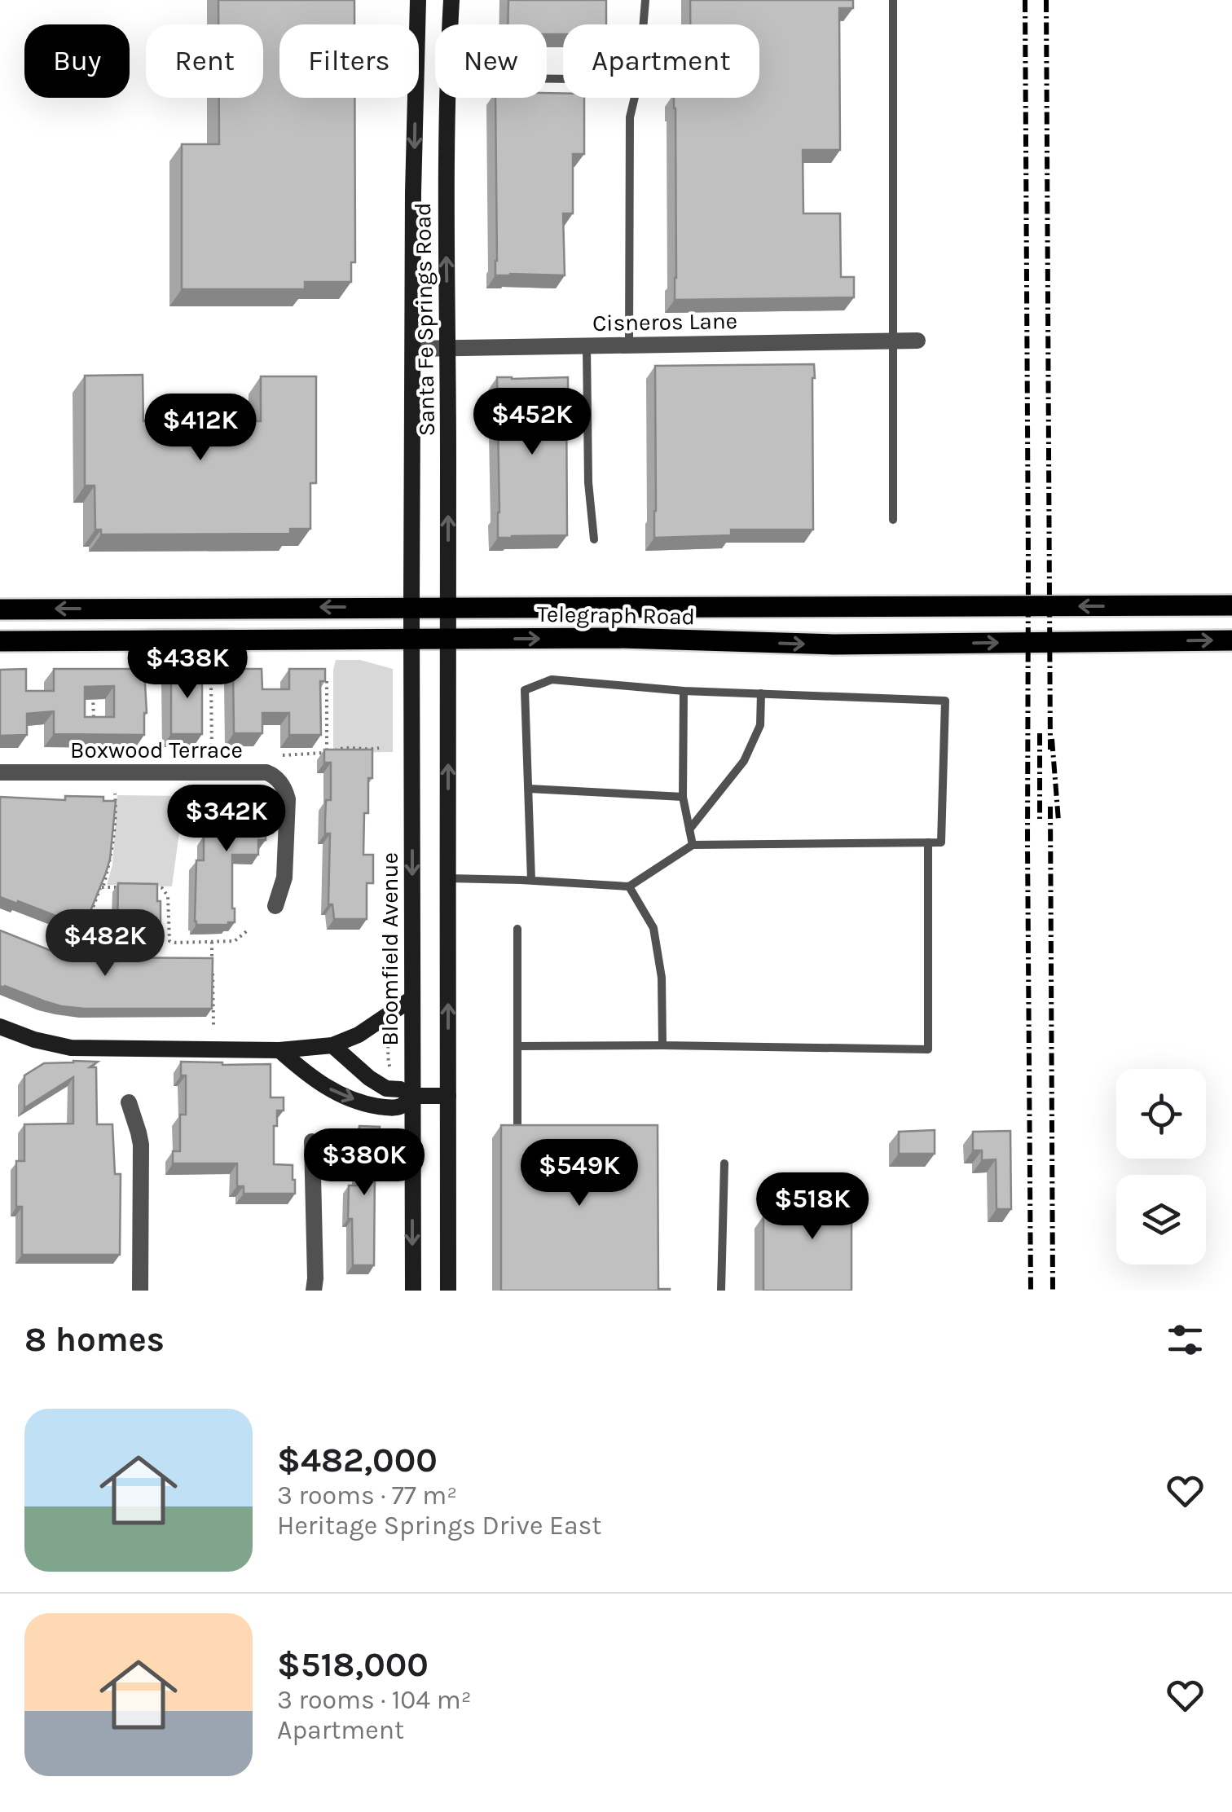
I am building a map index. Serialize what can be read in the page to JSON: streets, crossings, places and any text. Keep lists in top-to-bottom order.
{
  "streets": {
    "main road": ["Santa Fe Springs Road", "Telegraph Road", "Bloomfield Avenue"],
    "street": ["Cisneros Lane", "Boxwood Terrace"]
  },
  "crossings": [
    ["Santa Fe Springs Road", "Cisneros Lane"],
    ["Santa Fe Springs Road", "Telegraph Road"],
    ["Santa Fe Springs Road", "Bloomfield Avenue"],
    ["Telegraph Road", "Bloomfield Avenue"]
  ],
  "page": {
    "chip": [
      "Buy",
      "Rent",
      "Filters",
      "New",
      "Apartment"
    ],
    "price": [
      "$452K",
      "$412K",
      "$438K",
      "$342K",
      "$482K",
      "$380K",
      "$549K",
      "$518K"
    ],
    "heading": "8 homes",
    "list": [
      {
        "name": "$482,000",
        "note": "3 rooms · 77 m² · Heritage Springs Drive East"
      },
      {
        "name": "$518,000",
        "note": "3 rooms · 104 m² · Apartment"
      }
    ]
  }
}
